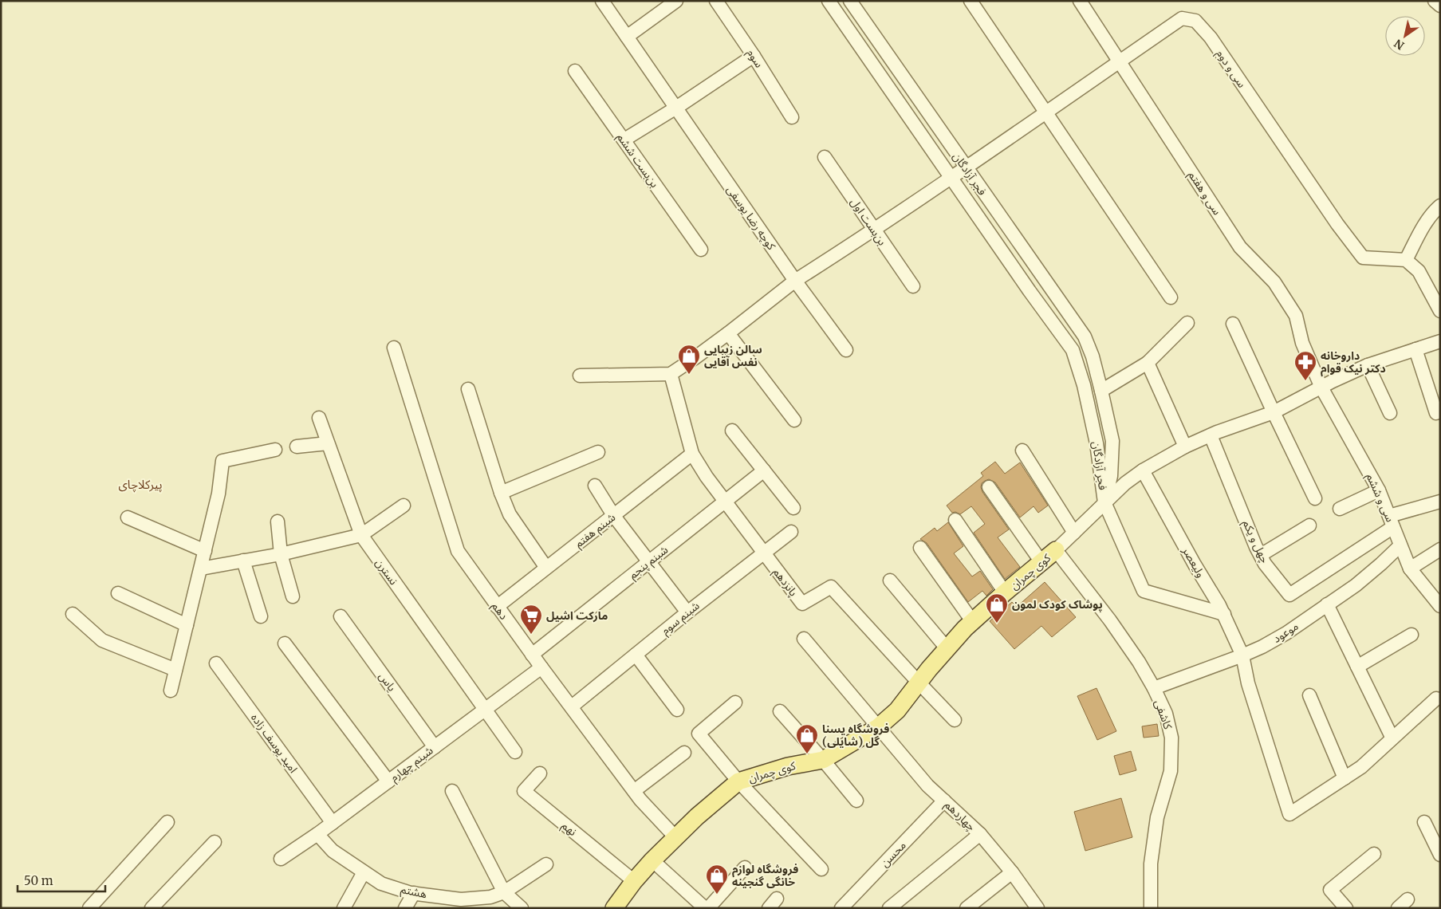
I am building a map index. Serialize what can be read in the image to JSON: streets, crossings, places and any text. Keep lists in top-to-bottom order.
{
  "streets": {
    "main road": ["کوی چمران"],
    "street": [
      "سوم",
      "سی و دوم",
      "بن‌بست ششم",
      "فجر آزادگان",
      "سی و هفتم",
      "کوچه رضا یوسفی",
      "بن‌بست اول",
      "سی و ششم",
      "شبنم هفتم",
      "چهل و یکم",
      "شبنم پنجم",
      "ولیعصر",
      "نسترن",
      "پانزدهم",
      "دهم",
      "شبنم سوم",
      "موعود",
      "یاس",
      "کاشفی",
      "امید یوسف زاده",
      "شبنم چهارم",
      "چهاردهم",
      "نهم",
      "محسن",
      "هشتم"
    ]
  },
  "crossings": [
    ["سی و دوم", "فجر آزادگان"],
    ["سی و دوم", "سی و هفتم"],
    ["فجر آزادگان", "کوی چمران"],
    ["سی و هفتم", "سی و ششم"],
    ["سی و هفتم", "کوی چمران"],
    ["سی و ششم", "چهل و یکم"],
    ["سی و ششم", "کوی چمران"],
    ["سی و ششم", "موعود"],
    ["شبنم هفتم", "پانزدهم"],
    ["شبنم هفتم", "دهم"],
    ["چهل و یکم", "کوی چمران"],
    ["شبنم پنجم", "پانزدهم"],
    ["شبنم پنجم", "دهم"],
    ["ولیعصر", "کوی چمران"],
    ["ولیعصر", "موعود"],
    ["نسترن", "شبنم چهارم"],
    ["کوی چمران", "پانزدهم"],
    ["کوی چمران", "دهم"],
    ["کوی چمران", "کاشفی"],
    ["کوی چمران", "چهاردهم"],
    ["کوی چمران", "نهم"],
    ["پانزدهم", "شبنم سوم"],
    ["دهم", "شبنم سوم"],
    ["دهم", "شبنم چهارم"],
    ["موعود", "کاشفی"],
    ["یاس", "شبنم چهارم"],
    ["امید یوسف زاده", "شبنم چهارم"],
    ["شبنم چهارم", "هشتم"],
    ["چهاردهم", "محسن"]
  ],
  "districts": ["پیرکلاچای"],
  "places": {
    "shop": [
      "سالن زیبایی نفس آقایی",
      "پوشاک کودک لمون",
      "فروشگاه یسنا گل (شایلی)",
      "فروشگاه لوازم خانگی گنجینه"
    ],
    "pharmacy": ["داروخانه دکتر نیک قوام"],
    "supermarket": ["مارکت اشیل"]
  },
  "scale_bar": "50 m",
  "north": "bottom left"
}
